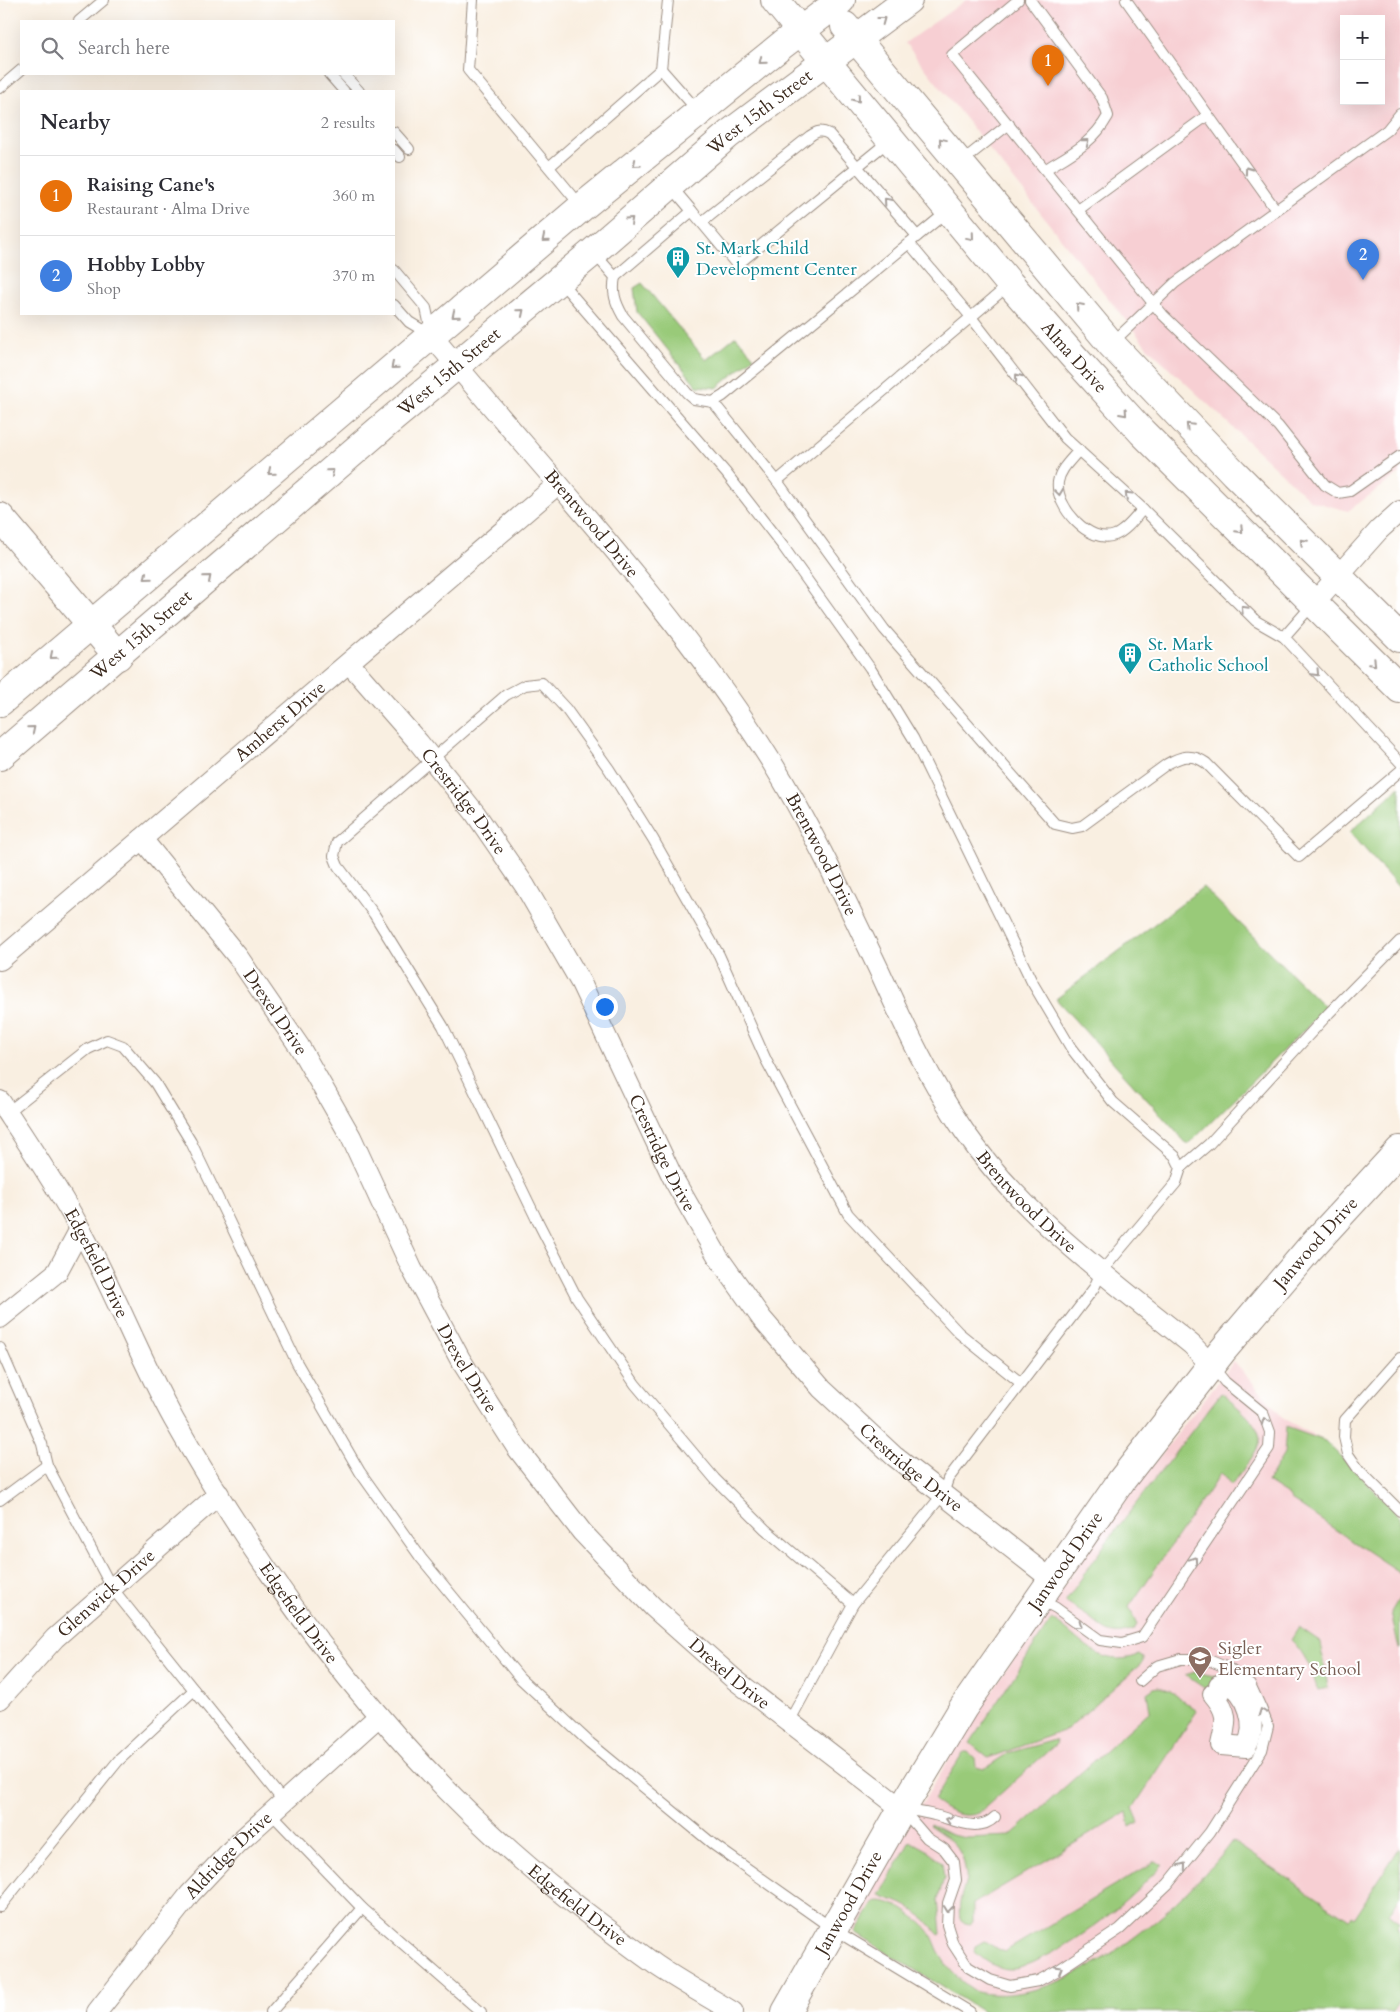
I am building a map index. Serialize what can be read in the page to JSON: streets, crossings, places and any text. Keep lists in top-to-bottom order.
{
  "streets": {
    "main road": ["West 15th Street", "Alma Drive", "Janwood Drive"],
    "street": [
      "Brentwood Drive",
      "Amherst Drive",
      "Crestridge Drive",
      "Drexel Drive",
      "Edgefield Drive",
      "Glenwick Drive",
      "Aldridge Drive"
    ]
  },
  "crossings": [
    ["West 15th Street", "Alma Drive"],
    ["West 15th Street", "Brentwood Drive"],
    ["Brentwood Drive", "Amherst Drive"],
    ["Brentwood Drive", "Janwood Drive"],
    ["Amherst Drive", "Crestridge Drive"],
    ["Amherst Drive", "Drexel Drive"],
    ["Crestridge Drive", "Janwood Drive"],
    ["Drexel Drive", "Janwood Drive"],
    ["Edgefield Drive", "Glenwick Drive"],
    ["Edgefield Drive", "Aldridge Drive"]
  ],
  "places": {
    "building": ["St. Mark Child Development Center", "St. Mark Catholic School"],
    "school or university": ["Sigler Elementary School"]
  },
  "page": {
    "map_buttons": ["+", "−"],
    "search": "Search here",
    "pins": ["1", "2"],
    "heading": ["Nearby", "2 results"],
    "list": [
      {
        "mark": "1",
        "name": "Raising Cane's",
        "note": "Restaurant · Alma Drive",
        "value": "360 m"
      },
      {
        "mark": "2",
        "name": "Hobby Lobby",
        "note": "Shop",
        "value": "370 m"
      }
    ]
  }
}
